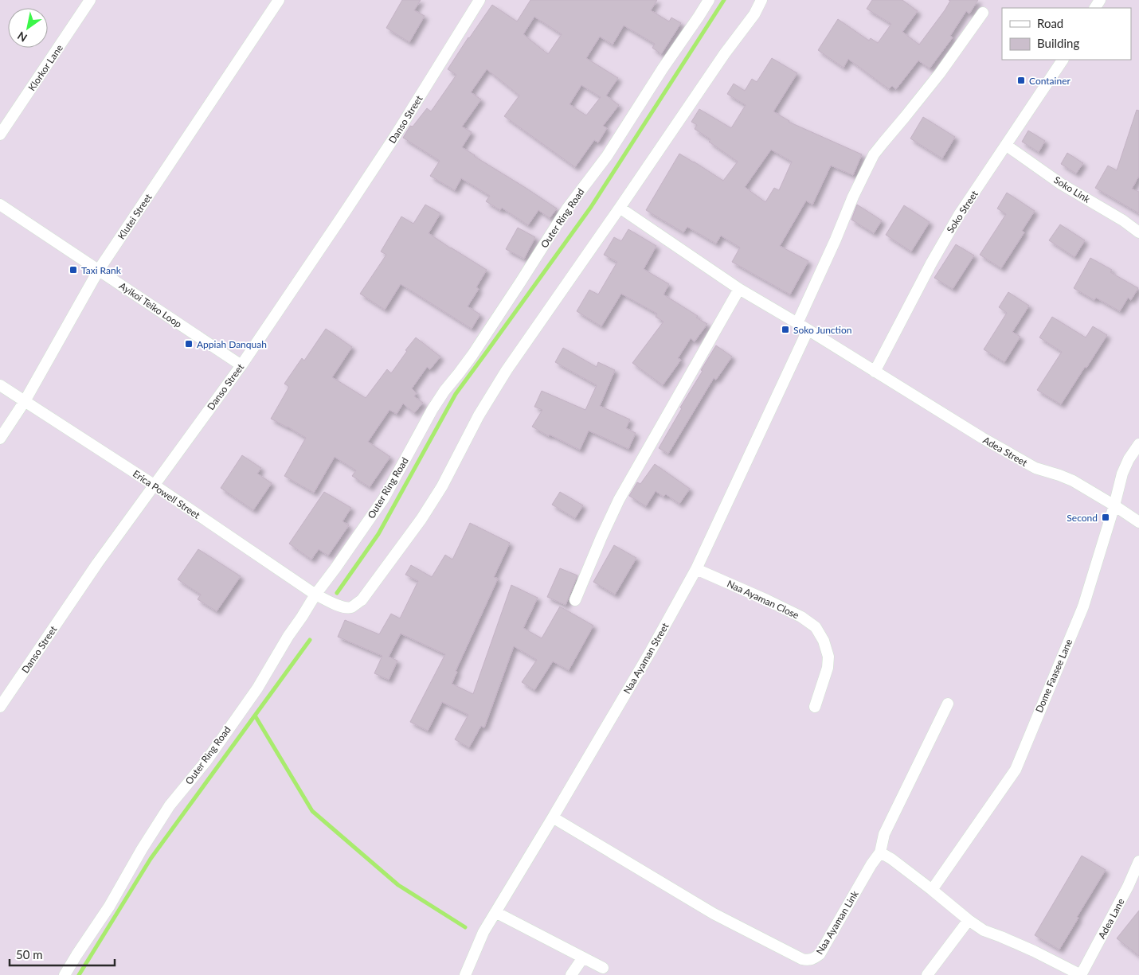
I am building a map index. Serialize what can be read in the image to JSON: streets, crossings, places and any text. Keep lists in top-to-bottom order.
{
  "streets": {
    "street": [
      "Klorkor Lane",
      "Danso Street",
      "Soko Link",
      "Soko Street",
      "Klutei Street",
      "Outer Ring Road",
      "Ayikoi Teiko Loop",
      "Adea Street",
      "Erica Powell Street",
      "Naa Ayaman Close",
      "Naa Ayaman Street",
      "Dome Faasee Lane",
      "Adea Lane",
      "Naa Ayaman Link"
    ]
  },
  "crossings": [
    ["Danso Street", "Ayikoi Teiko Loop"],
    ["Danso Street", "Erica Powell Street"],
    ["Soko Link", "Soko Street"],
    ["Soko Street", "Adea Street"],
    ["Klutei Street", "Ayikoi Teiko Loop"],
    ["Klutei Street", "Erica Powell Street"],
    ["Outer Ring Road", "Erica Powell Street"],
    ["Adea Street", "Erica Powell Street"],
    ["Adea Street", "Naa Ayaman Street"],
    ["Adea Street", "Dome Faasee Lane"],
    ["Naa Ayaman Close", "Naa Ayaman Street"],
    ["Naa Ayaman Street", "Naa Ayaman Link"]
  ],
  "places": {
    "transit": [
      "Container",
      "Taxi Rank",
      "Soko Junction",
      "Appiah Danquah",
      "Second"
    ]
  },
  "legend": ["Road", "Building"],
  "scale_bar": "50 m",
  "north": "bottom left"
}
